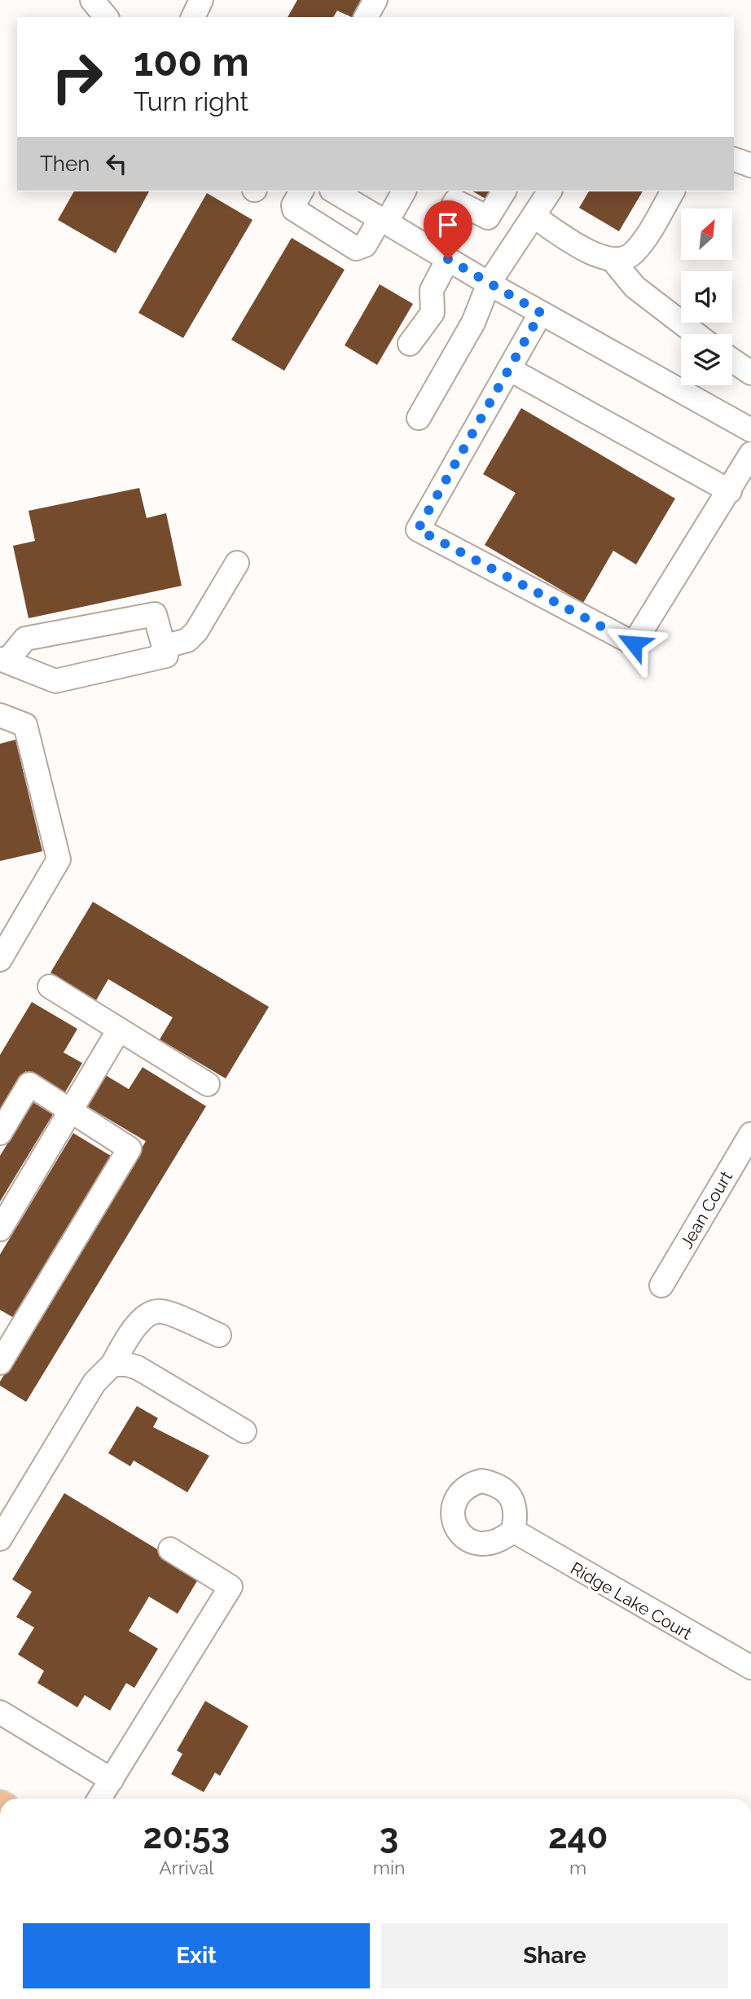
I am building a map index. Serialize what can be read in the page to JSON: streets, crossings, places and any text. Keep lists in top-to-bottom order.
{
  "streets": {
    "street": ["Jean Court", "Ridge Lake Court"]
  },
  "north": "top right",
  "page": {
    "turn": ["100 m", "Turn right"],
    "then": "Then",
    "eta": [
      "20:53",
      "Arrival",
      "3",
      "min",
      "240",
      "m"
    ],
    "buttons": ["Exit", "Share"]
  }
}
